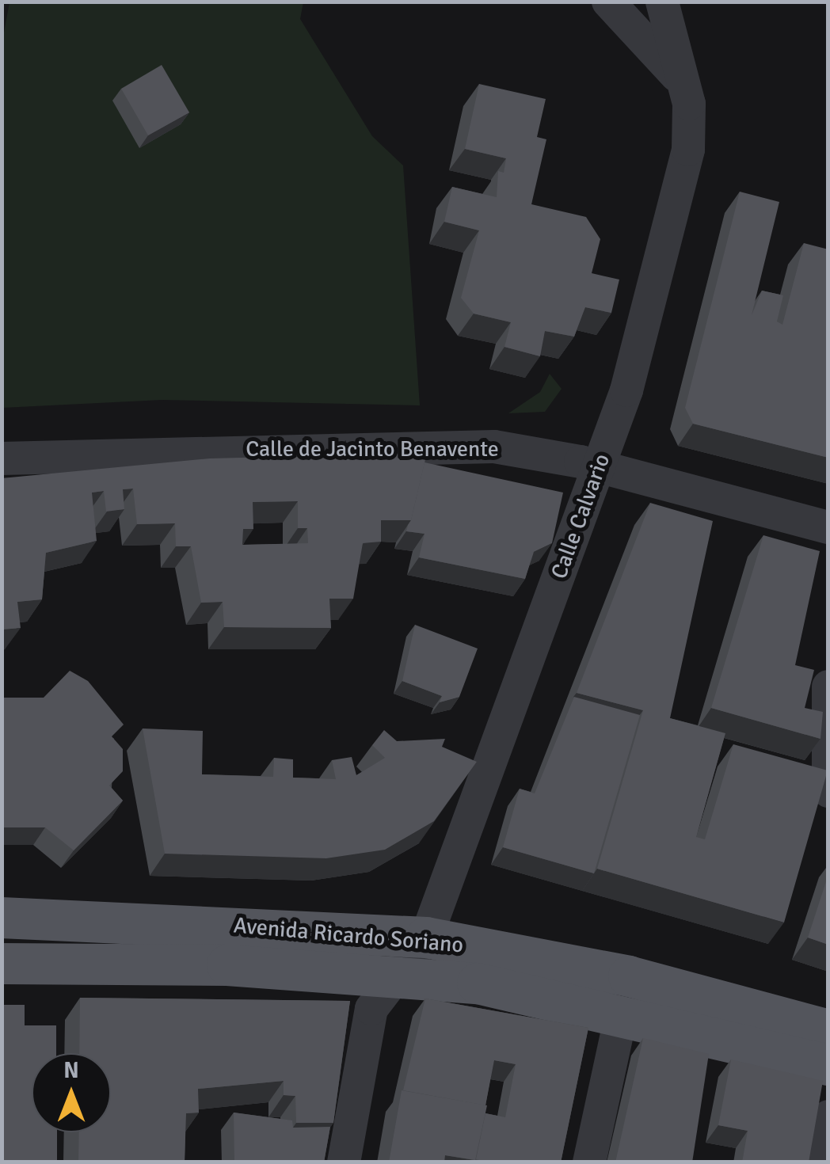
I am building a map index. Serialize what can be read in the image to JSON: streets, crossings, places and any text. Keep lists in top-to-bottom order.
{
  "streets": {
    "main road": ["Avenida Ricardo Soriano"],
    "street": ["Calle de Jacinto Benavente", "Calle Calvario"]
  },
  "crossings": [
    ["Calle de Jacinto Benavente", "Calle Calvario"],
    ["Calle Calvario", "Avenida Ricardo Soriano"]
  ],
  "north": "top"
}
